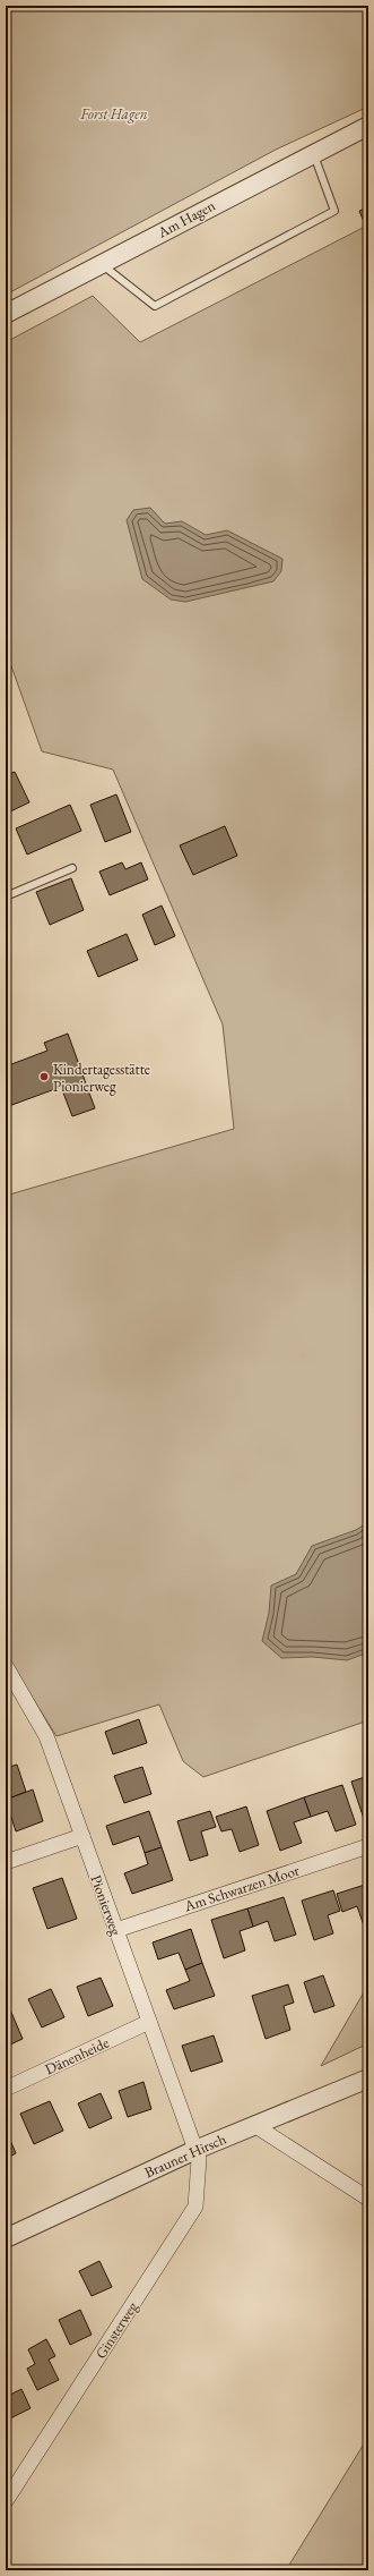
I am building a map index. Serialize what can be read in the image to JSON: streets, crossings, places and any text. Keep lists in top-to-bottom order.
{
  "streets": {
    "street": [
      "Am Hagen",
      "Am Schwarzen Moor",
      "Pionierweg",
      "Dänenheide",
      "Brauner Hirsch",
      "Ginsterweg"
    ]
  },
  "crossings": [
    ["Am Schwarzen Moor", "Pionierweg"],
    ["Pionierweg", "Dänenheide"],
    ["Pionierweg", "Brauner Hirsch"],
    ["Pionierweg", "Ginsterweg"],
    ["Brauner Hirsch", "Ginsterweg"]
  ],
  "parks": ["Forst Hagen"],
  "places": ["Kindertagesstätte Pionierweg"]
}
